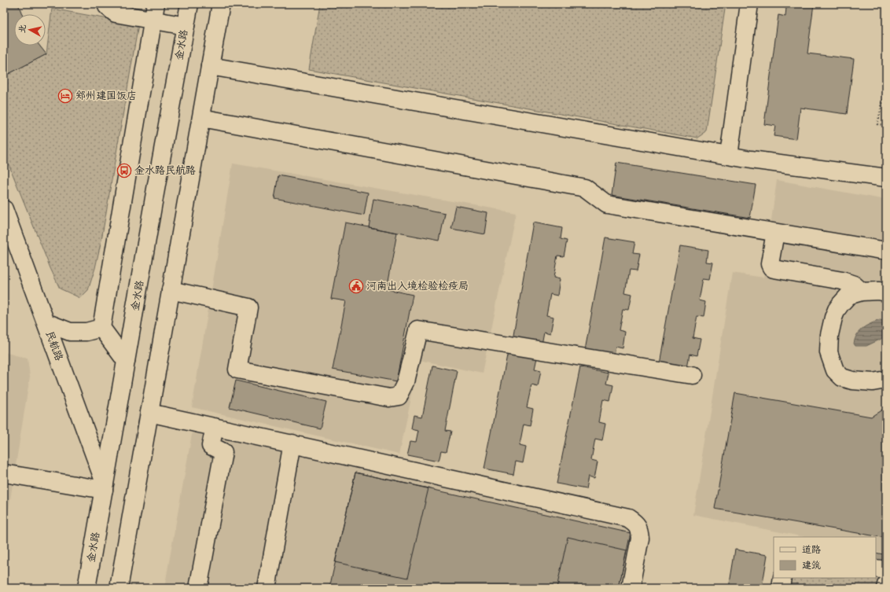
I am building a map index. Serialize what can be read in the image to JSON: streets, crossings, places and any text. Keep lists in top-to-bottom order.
{
  "streets": {
    "street": ["金水路", "民航路"]
  },
  "crossings": [
    ["金水路", "民航路"]
  ],
  "places": {
    "hotel": ["郑州建国饭店"],
    "bus stop": ["金水路民航路"],
    "public building": ["河南出入境检验检疫局"]
  },
  "legend": ["道路", "建筑"],
  "north": "left"
}
